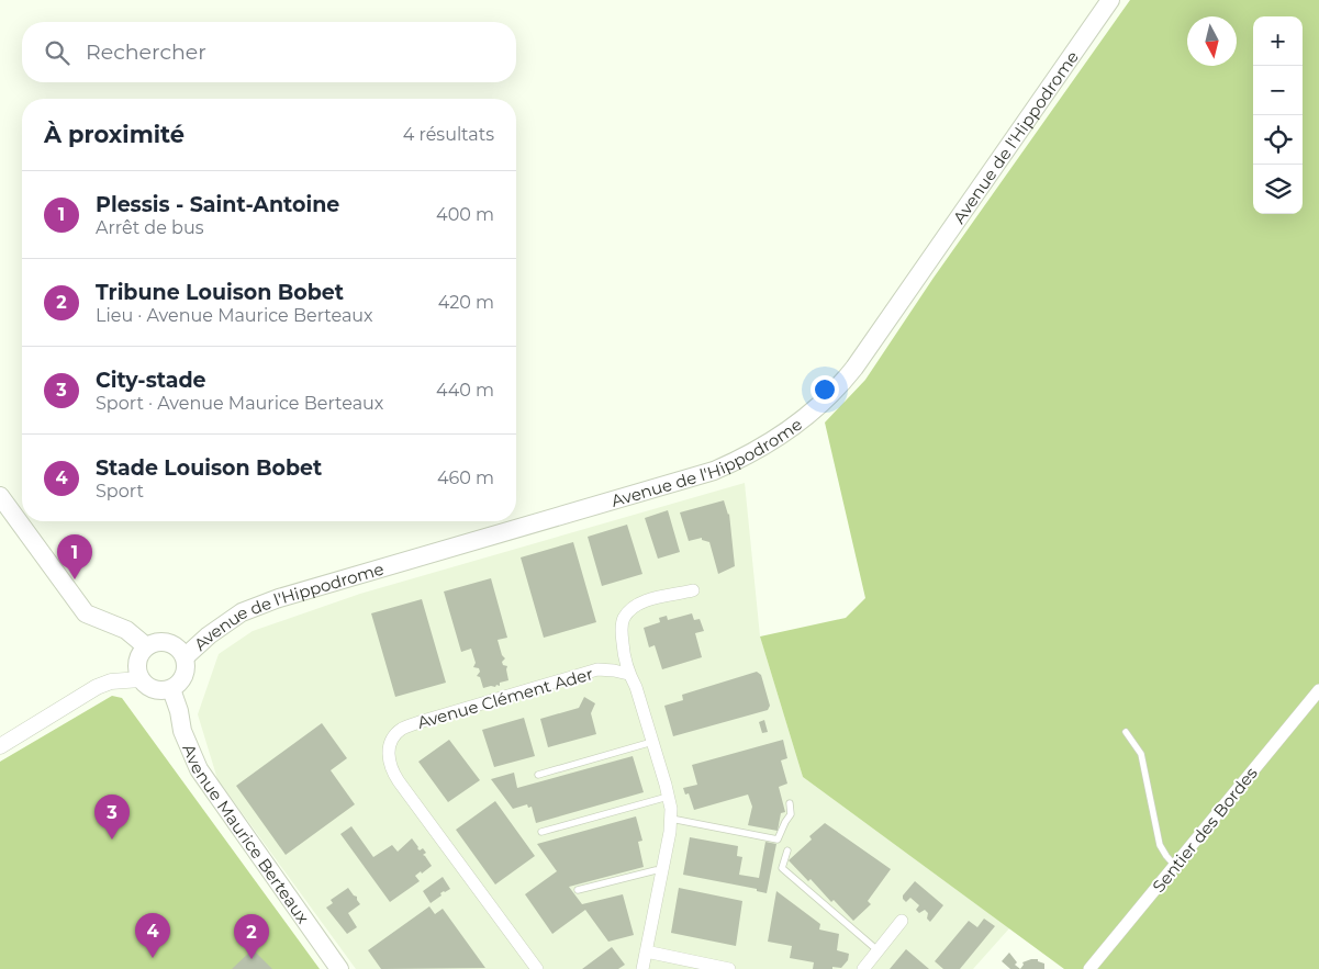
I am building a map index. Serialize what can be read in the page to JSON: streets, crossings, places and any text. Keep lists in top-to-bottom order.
{
  "streets": {
    "main road": ["Avenue de l'Hippodrome", "Avenue Maurice Berteaux"],
    "street": ["Avenue Clément Ader", "Sentier des Bordes"]
  },
  "crossings": [
    ["Avenue de l'Hippodrome", "Avenue Maurice Berteaux"]
  ],
  "north": "bottom",
  "page": {
    "map_buttons": ["+", "−"],
    "search": "Rechercher",
    "heading": ["À proximité", "4 résultats"],
    "list": [
      {
        "mark": "1",
        "name": "Plessis - Saint-Antoine",
        "note": "Arrêt de bus",
        "value": "400 m"
      },
      {
        "mark": "2",
        "name": "Tribune Louison Bobet",
        "note": "Lieu · Avenue Maurice Berteaux",
        "value": "420 m"
      },
      {
        "mark": "3",
        "name": "City-stade",
        "note": "Sport · Avenue Maurice Berteaux",
        "value": "440 m"
      },
      {
        "mark": "4",
        "name": "Stade Louison Bobet",
        "note": "Sport",
        "value": "460 m"
      }
    ],
    "pins": [
      "1",
      "3",
      "4",
      "2"
    ]
  }
}
